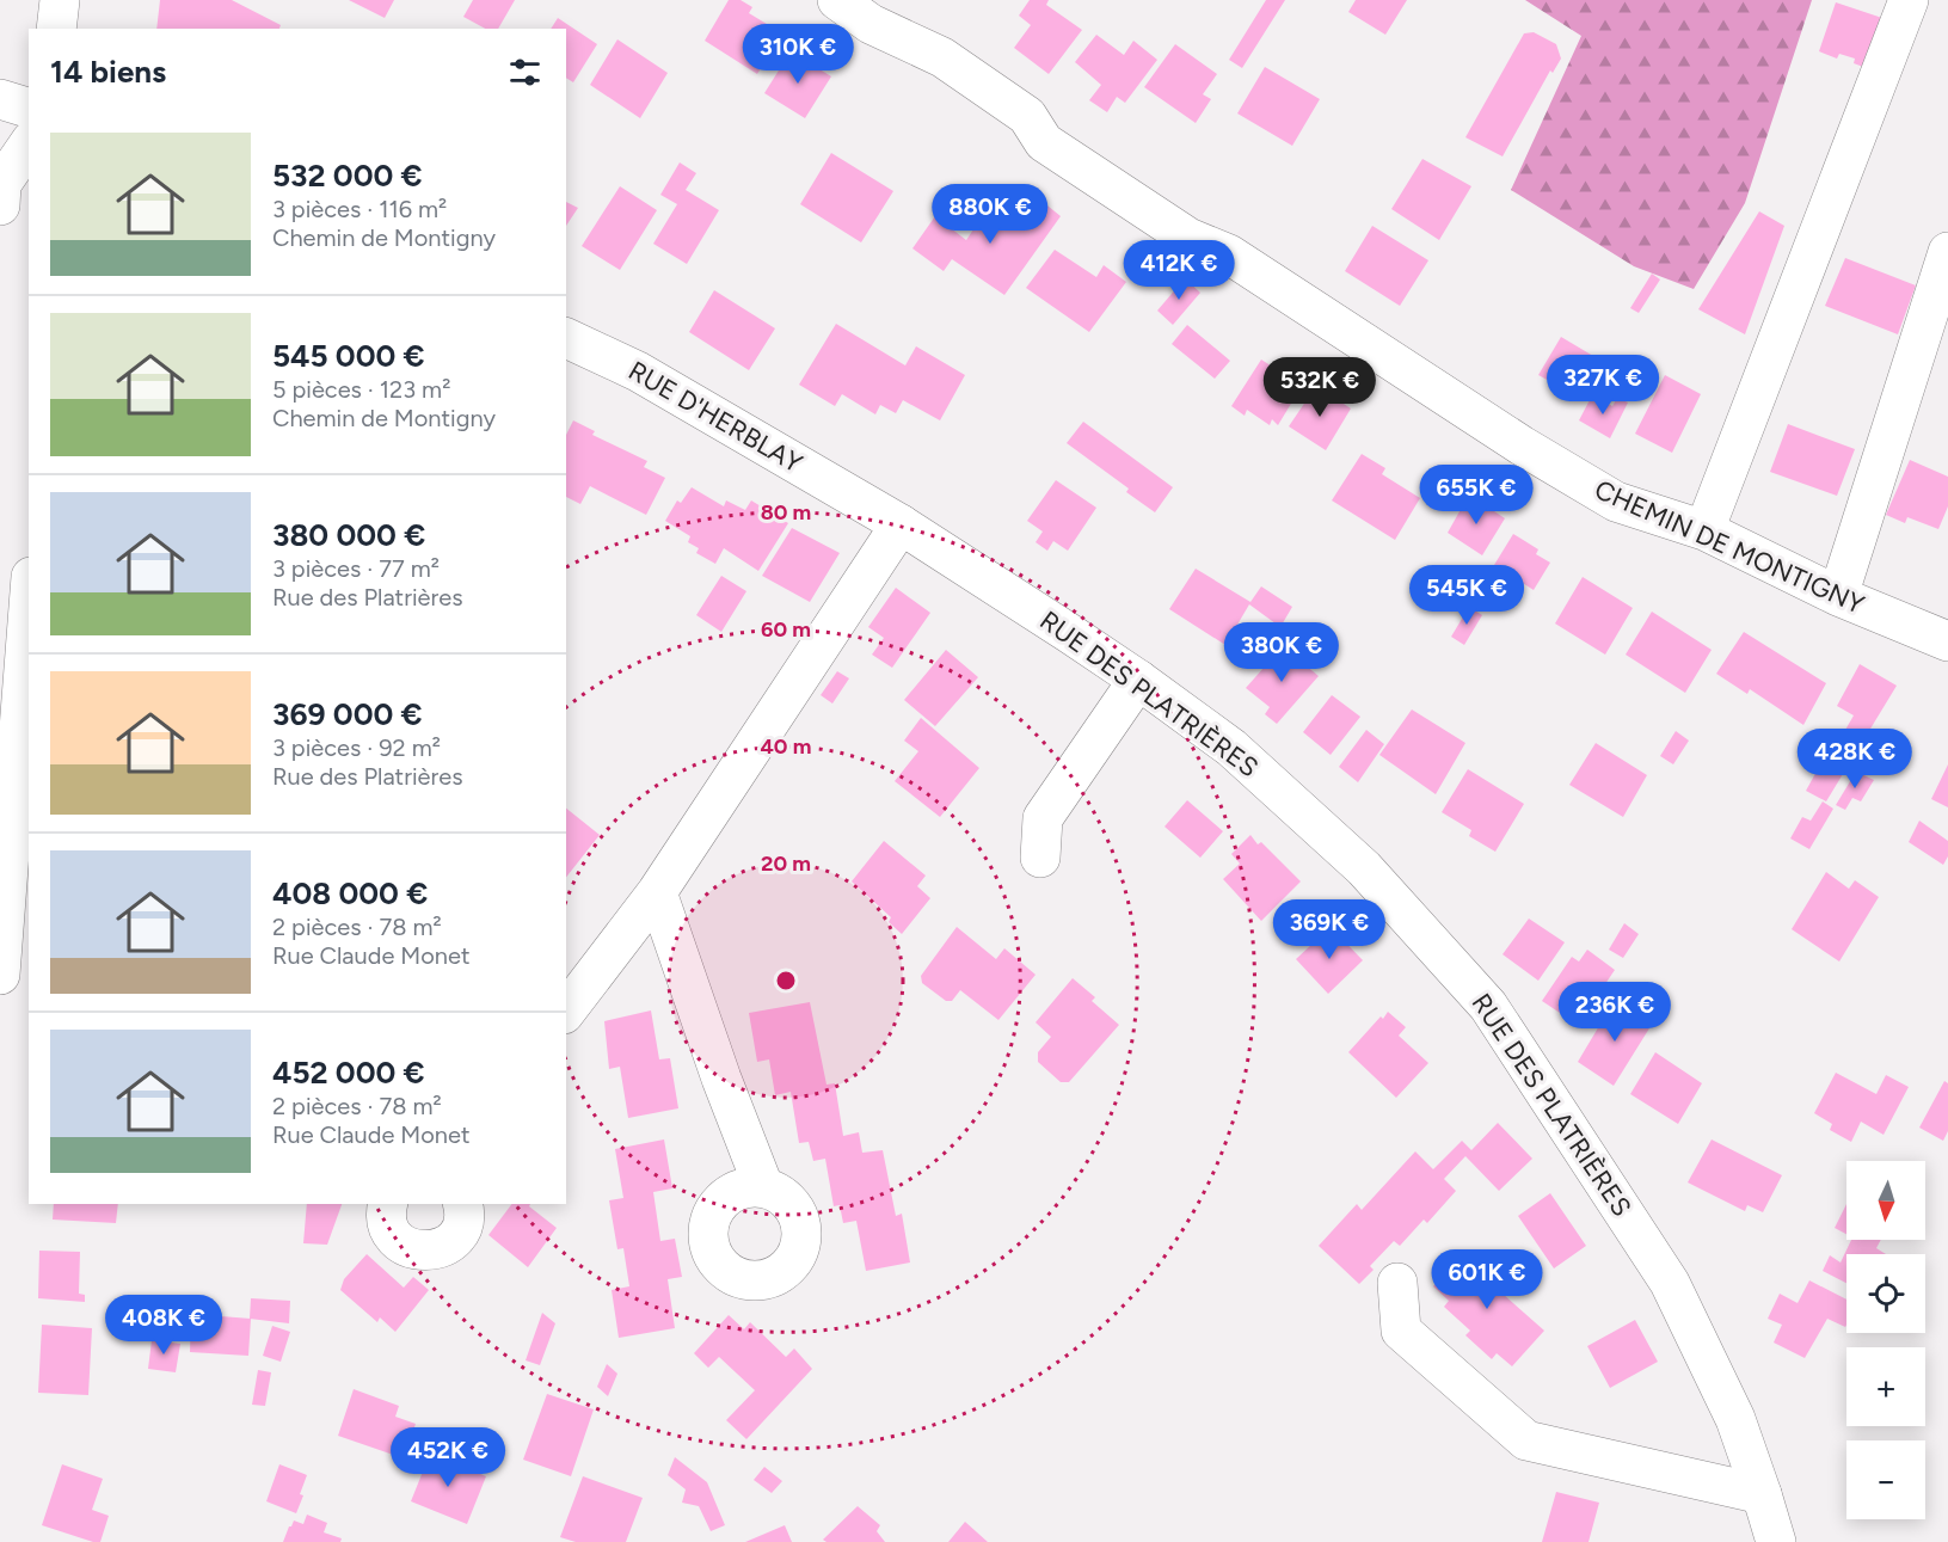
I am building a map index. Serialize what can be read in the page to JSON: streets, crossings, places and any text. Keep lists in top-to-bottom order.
{
  "streets": {
    "street": ["RUE D'HERBLAY", "CHEMIN DE MONTIGNY", "RUE DES PLATRIÈRES"]
  },
  "crossings": [
    ["RUE D'HERBLAY", "RUE DES PLATRIÈRES"]
  ],
  "north": "bottom",
  "page": {
    "price": [
      "310K €",
      "880K €",
      "412K €",
      "327K €",
      "532K €",
      "655K €",
      "545K €",
      "380K €",
      "428K €",
      "369K €",
      "236K €",
      "601K €",
      "408K €",
      "452K €"
    ],
    "heading": "14 biens",
    "list": [
      {
        "name": "532 000 €",
        "note": "3 pièces · 116 m² · Chemin de Montigny"
      },
      {
        "name": "545 000 €",
        "note": "5 pièces · 123 m² · Chemin de Montigny"
      },
      {
        "name": "380 000 €",
        "note": "3 pièces · 77 m² · Rue des Platrières"
      },
      {
        "name": "369 000 €",
        "note": "3 pièces · 92 m² · Rue des Platrières"
      },
      {
        "name": "408 000 €",
        "note": "2 pièces · 78 m² · Rue Claude Monet"
      },
      {
        "name": "452 000 €",
        "note": "2 pièces · 78 m² · Rue Claude Monet"
      }
    ],
    "map_buttons": ["+", "−"]
  },
  "rings": [
    "80 m",
    "60 m",
    "40 m",
    "20 m"
  ]
}
